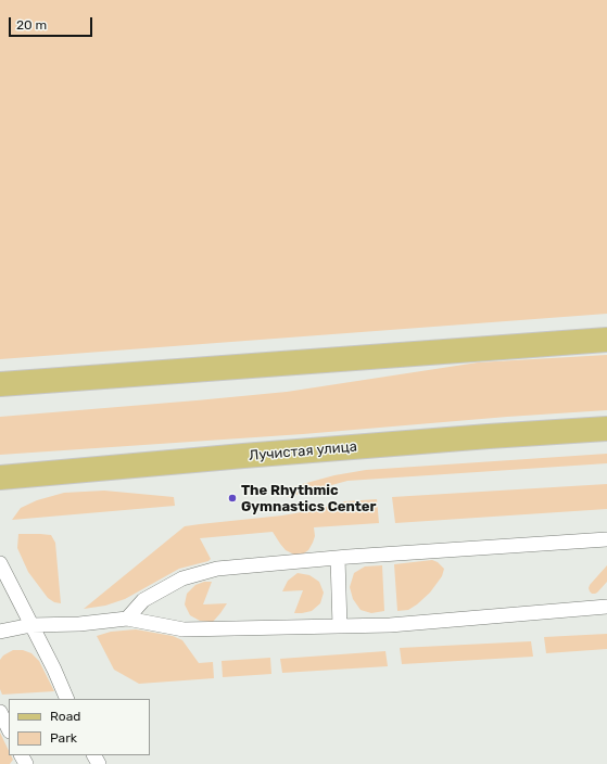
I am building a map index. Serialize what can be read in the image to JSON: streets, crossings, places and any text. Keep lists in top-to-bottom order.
{
  "streets": {
    "main road": ["Лучистая улица"]
  },
  "places": ["The Rhythmic Gymnastics Center"],
  "legend": ["Road", "Park"],
  "scale_bar": "20 m"
}
